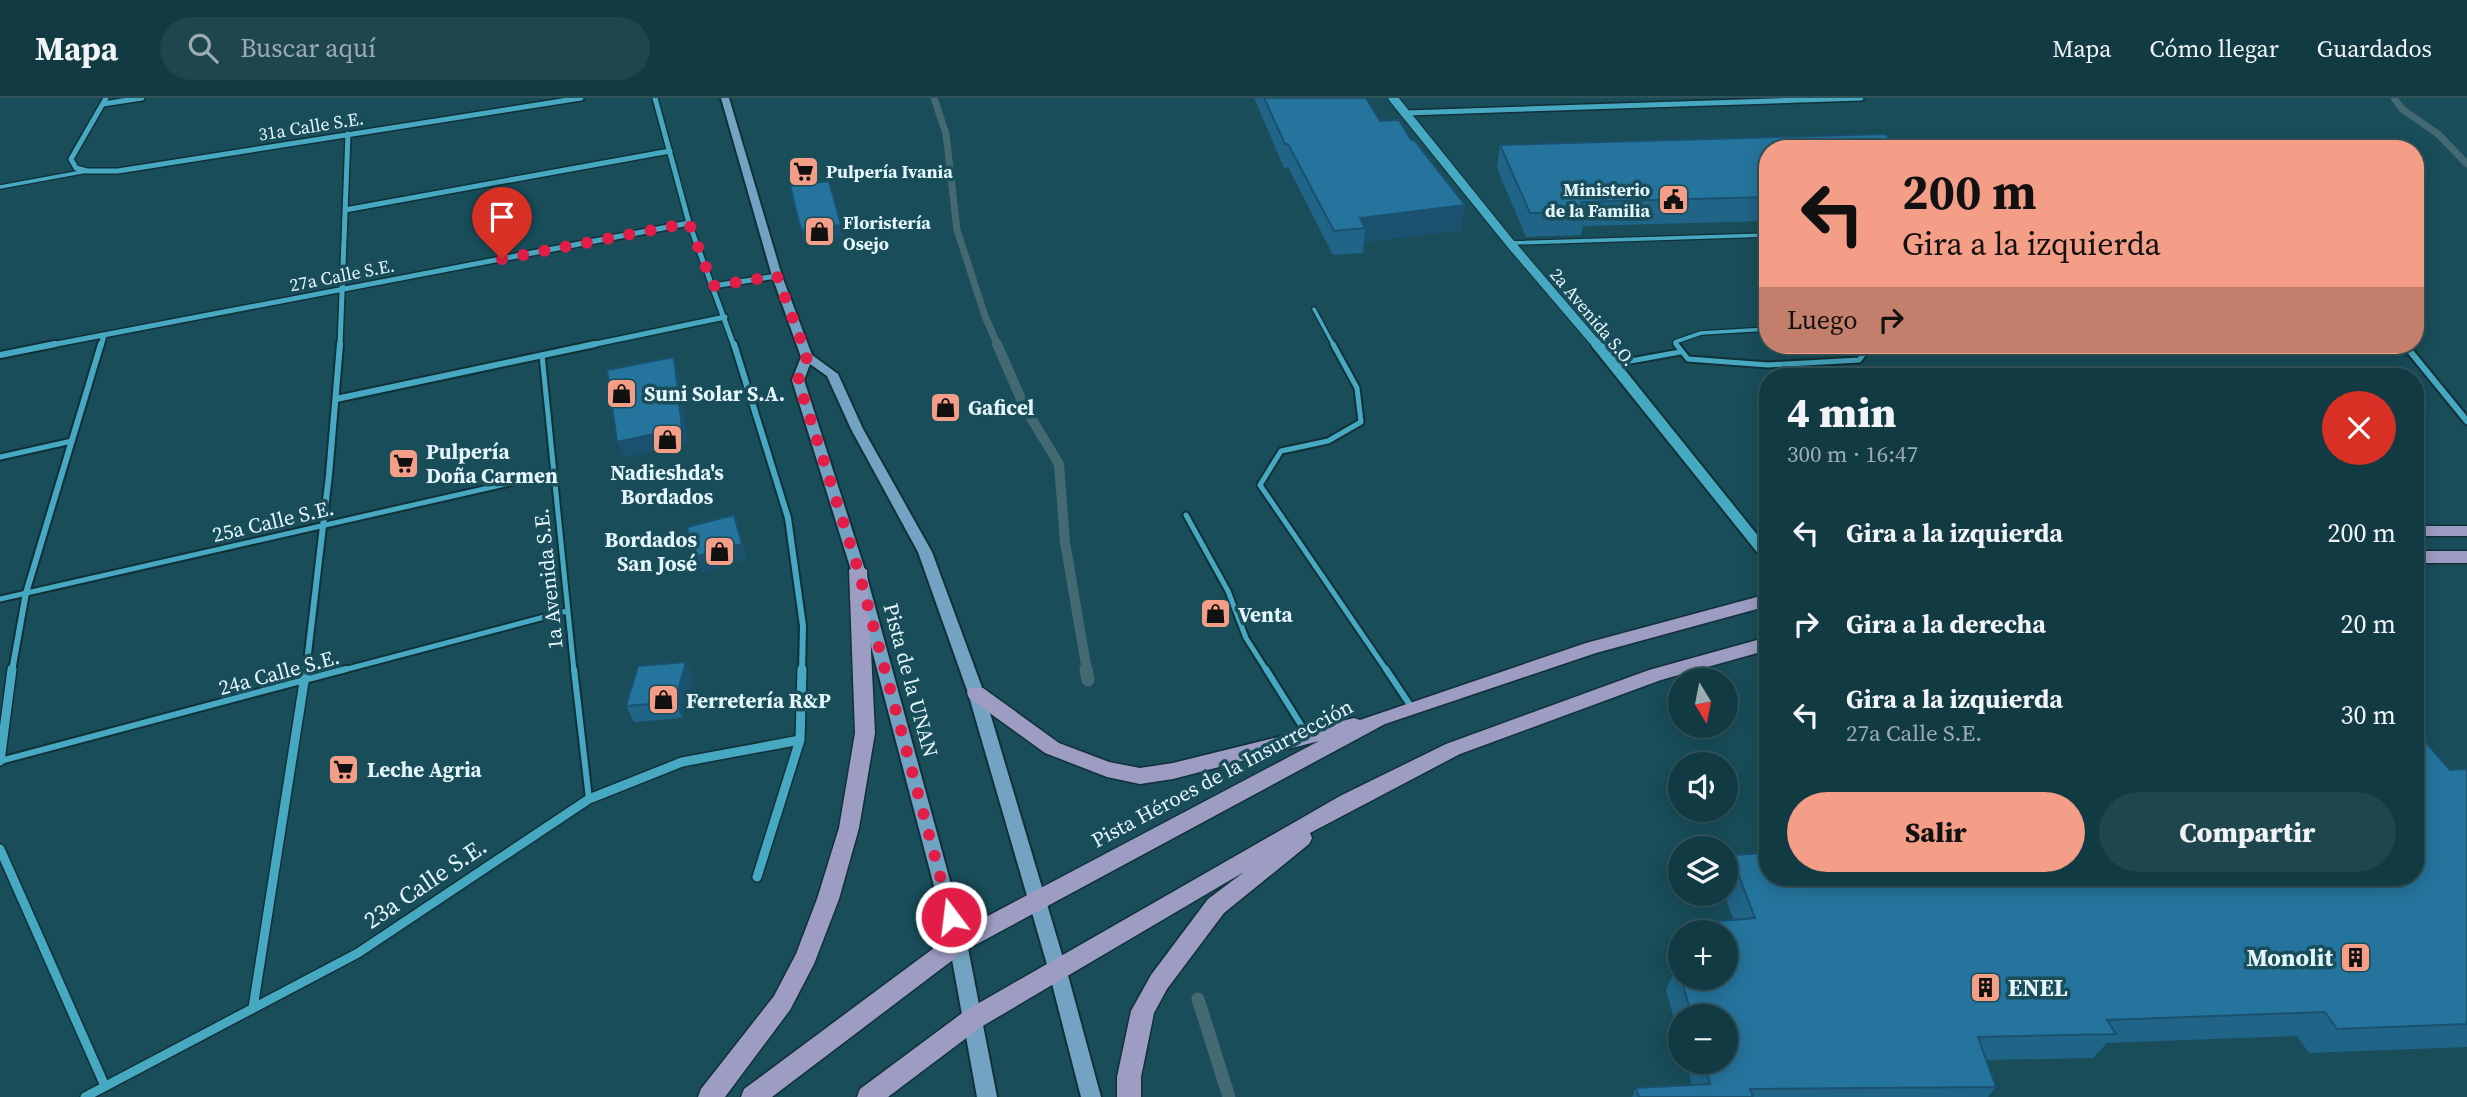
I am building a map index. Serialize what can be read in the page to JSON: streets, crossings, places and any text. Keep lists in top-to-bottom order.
{
  "streets": {
    "main road": ["Pista de la UNAN", "Pista Héroes de la Insurrección"],
    "street": [
      "31a Calle S.E.",
      "27a Calle S.E.",
      "2a Avenida S.O.",
      "23a Calle S.E."
    ],
    "lane": ["25a Calle S.E.", "1a Avenida S.E.", "24a Calle S.E."]
  },
  "crossings": [
    ["25a Calle S.E.", "1a Avenida S.E."],
    ["1a Avenida S.E.", "24a Calle S.E."],
    ["1a Avenida S.E.", "23a Calle S.E."],
    ["Pista de la UNAN", "Pista Héroes de la Insurrección"]
  ],
  "places": {
    "supermarket": ["Pulpería Ivania", "Pulpería Doña Carmen", "Leche Agria"],
    "public building": ["Ministerio de la Familia"],
    "shop": [
      "Floristería Osejo",
      "Suni Solar S.A.",
      "Gaficel",
      "Nadieshda's Bordados",
      "Bordados San José",
      "Venta",
      "Ferretería R&P"
    ],
    "building": ["Monolit", "ENEL"]
  },
  "north": "bottom",
  "page": {
    "header": "Mapa",
    "search": "Buscar aquí",
    "nav": ["Mapa", "Cómo llegar", "Guardados"],
    "turn": ["200 m", "Gira a la izquierda"],
    "then": "Luego",
    "heading": ["4 min", "300 m · 16:47"],
    "list": [
      {
        "name": "Gira a la izquierda",
        "value": "200 m"
      },
      {
        "name": "Gira a la derecha",
        "value": "20 m"
      },
      {
        "name": "Gira a la izquierda",
        "note": "27a Calle S.E.",
        "value": "30 m"
      }
    ],
    "map_buttons": ["+", "−"],
    "buttons": ["Salir", "Compartir"]
  }
}
